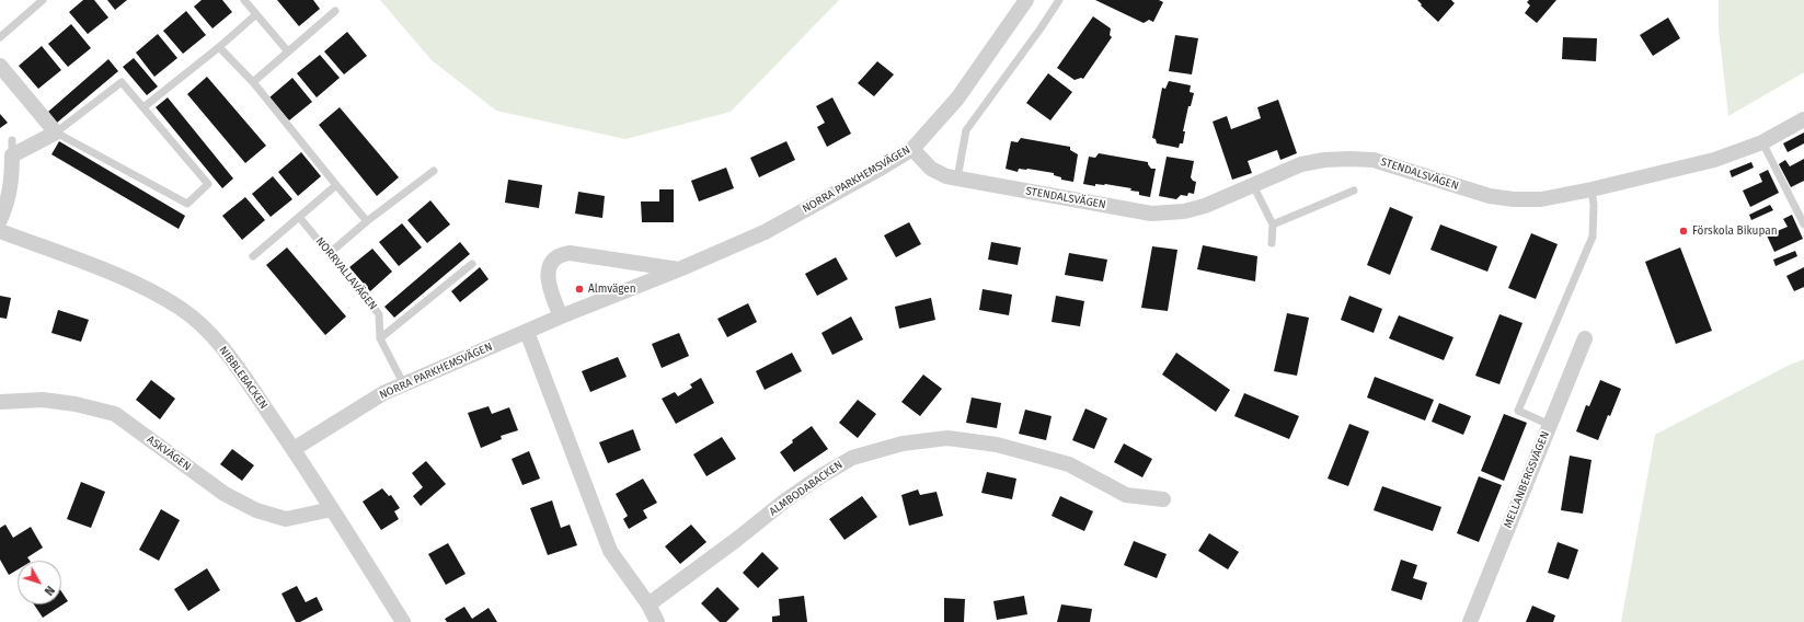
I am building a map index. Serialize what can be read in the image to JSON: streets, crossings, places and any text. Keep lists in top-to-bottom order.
{
  "streets": {
    "street": [
      "STENDALSVÄGEN",
      "NORRA PARKHEMSVÄGEN",
      "NIBBLEBACKEN",
      "ASKVÄGEN",
      "MELLANBERGSVÄGEN",
      "ALMBODABACKEN"
    ],
    "lane": ["NORRVALLAVÄGEN"]
  },
  "crossings": [
    ["STENDALSVÄGEN", "NORRA PARKHEMSVÄGEN"],
    ["NORRA PARKHEMSVÄGEN", "NORRVALLAVÄGEN"],
    ["NORRA PARKHEMSVÄGEN", "NIBBLEBACKEN"],
    ["NIBBLEBACKEN", "ASKVÄGEN"]
  ],
  "places": ["Förskola Bikupan", "Almvägen"],
  "north": "bottom right"
}
